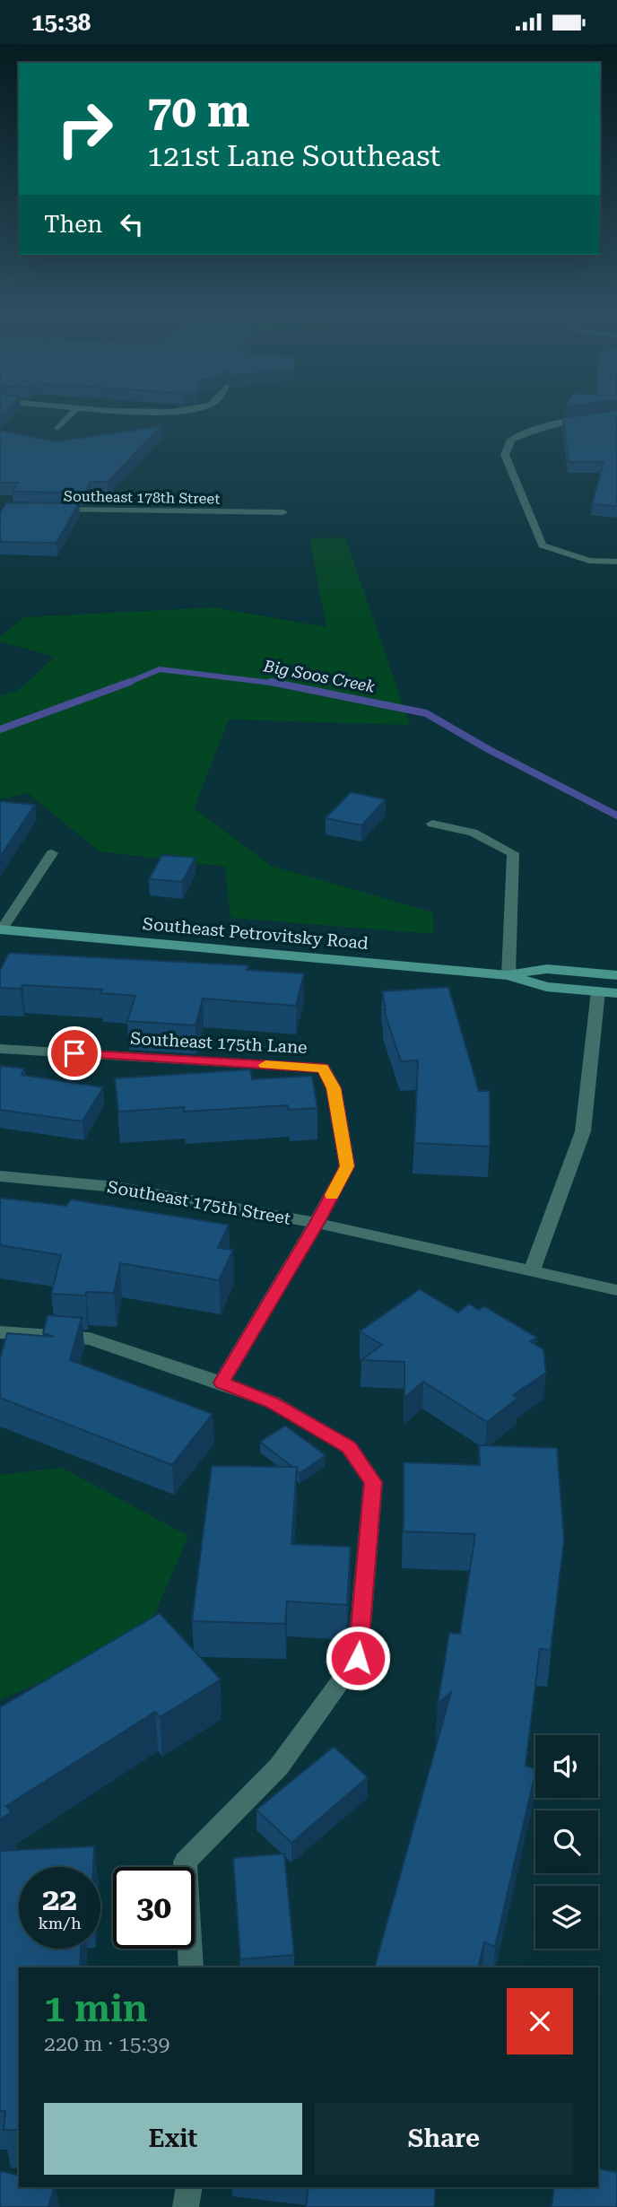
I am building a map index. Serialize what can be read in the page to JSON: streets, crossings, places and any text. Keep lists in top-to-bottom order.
{
  "streets": {
    "main road": ["Southeast Petrovitsky Road"],
    "street": ["Southeast 178th Street", "Southeast 175th Lane", "Southeast 175th Street"]
  },
  "crossings": [
    ["Southeast 175th Lane", "Southeast 175th Street"]
  ],
  "water": ["Big Soos Creek"],
  "page": {
    "status": "15:38",
    "turn": ["70 m", "121st Lane Southeast"],
    "then": "Then",
    "speed": "22 km/h",
    "limit": "30",
    "heading": ["1 min", "220 m · 15:39"],
    "buttons": ["Exit", "Share"]
  }
}
